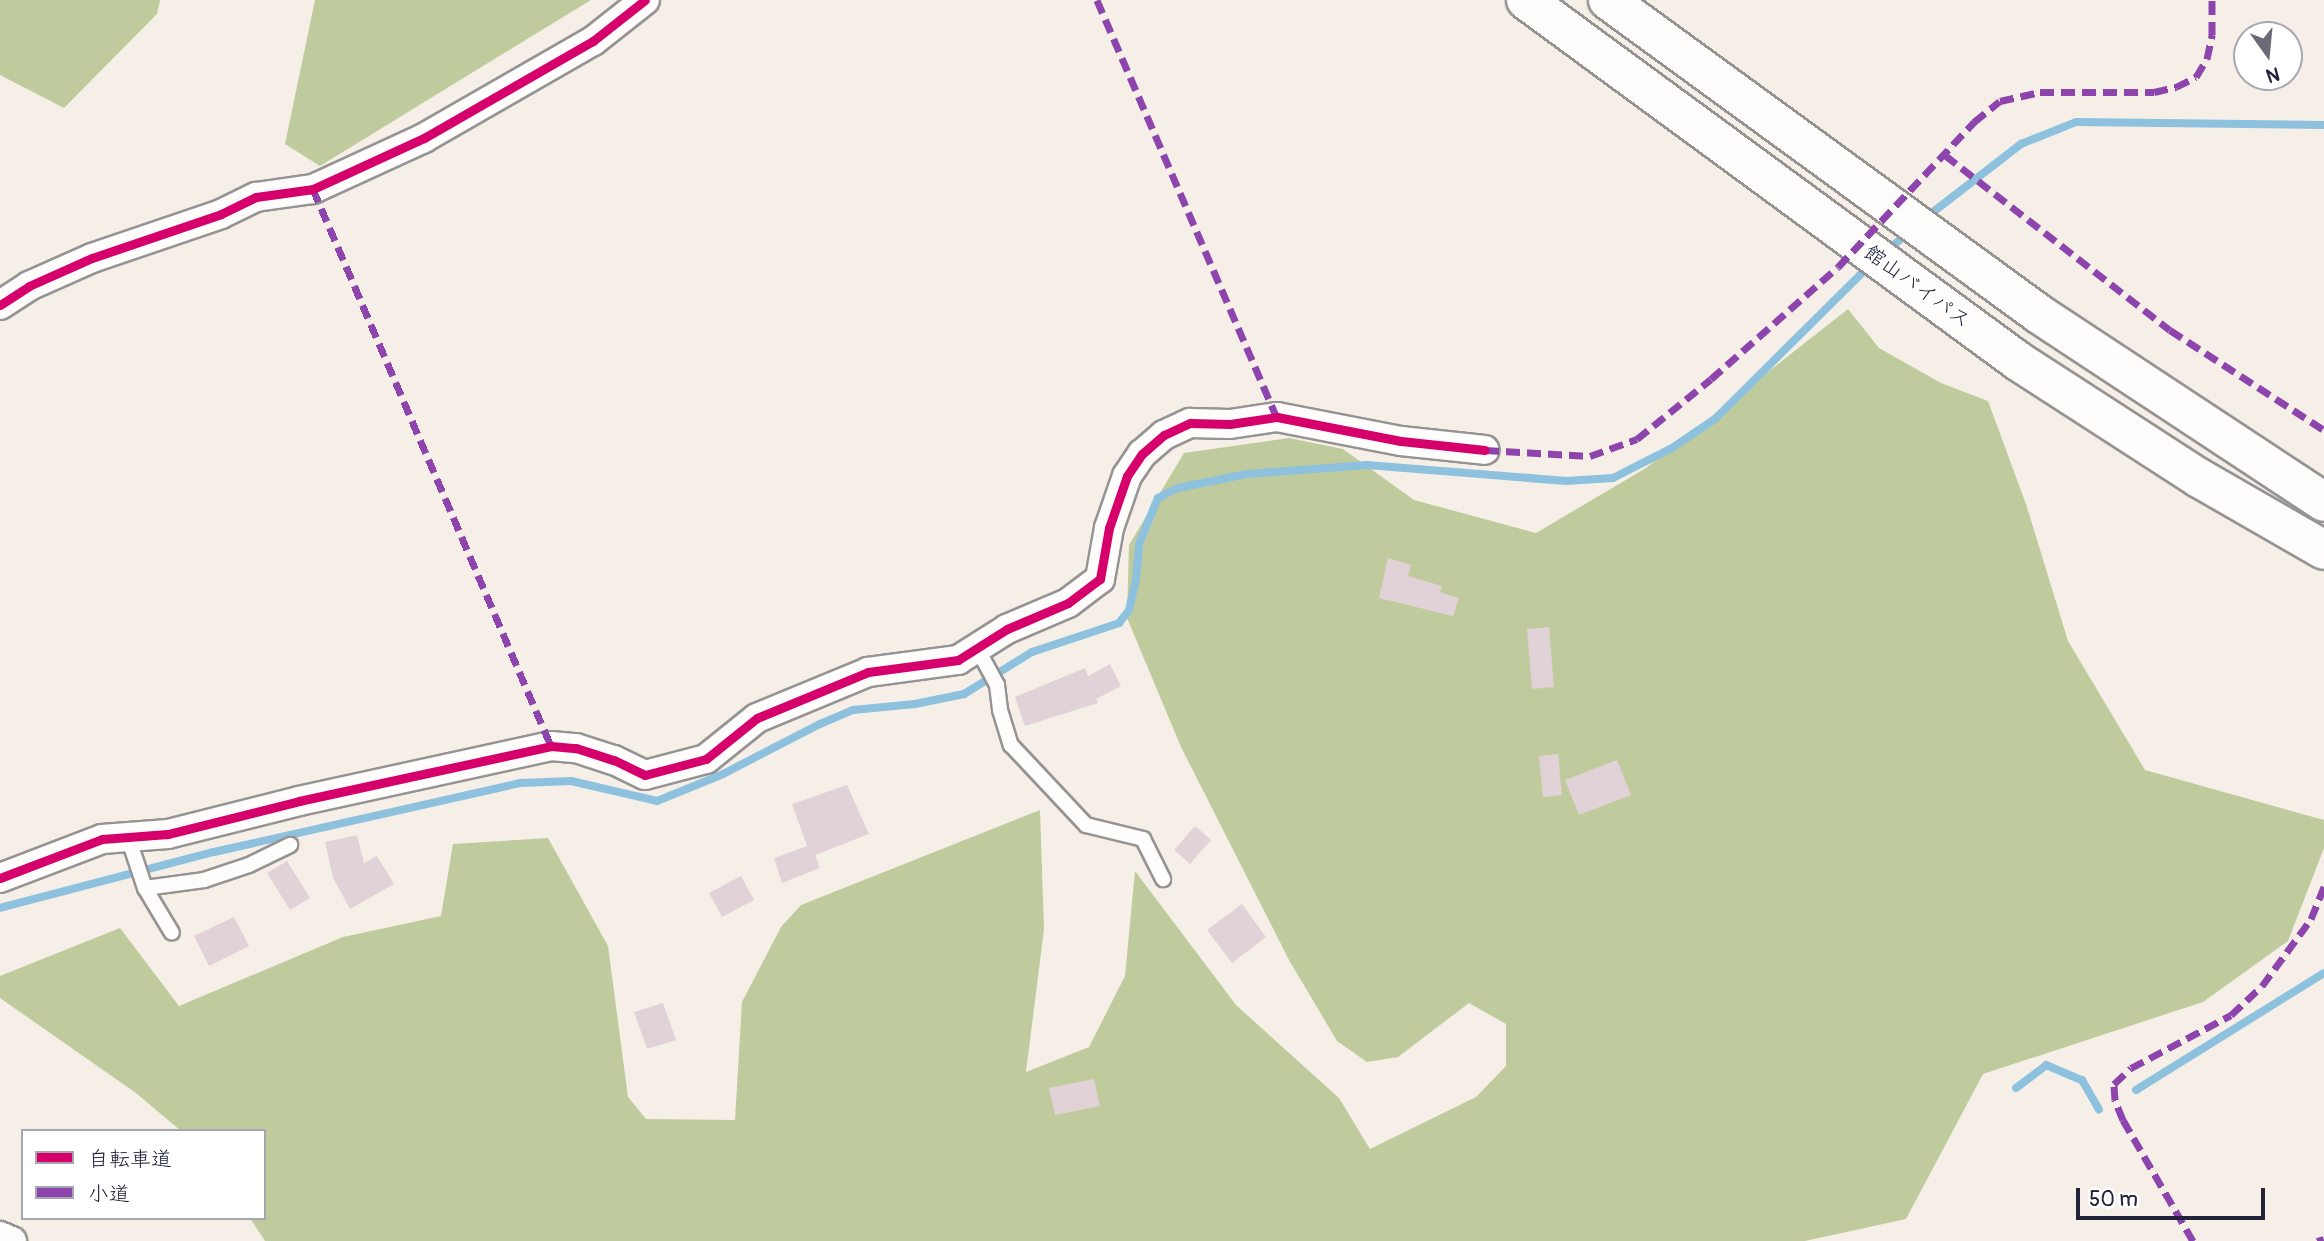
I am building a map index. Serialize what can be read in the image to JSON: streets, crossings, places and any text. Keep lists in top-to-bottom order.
{
  "streets": {
    "highway": ["館山バイパス"]
  },
  "legend": ["自転車道", "小道"],
  "scale_bar": "50 m",
  "north": "bottom"
}
